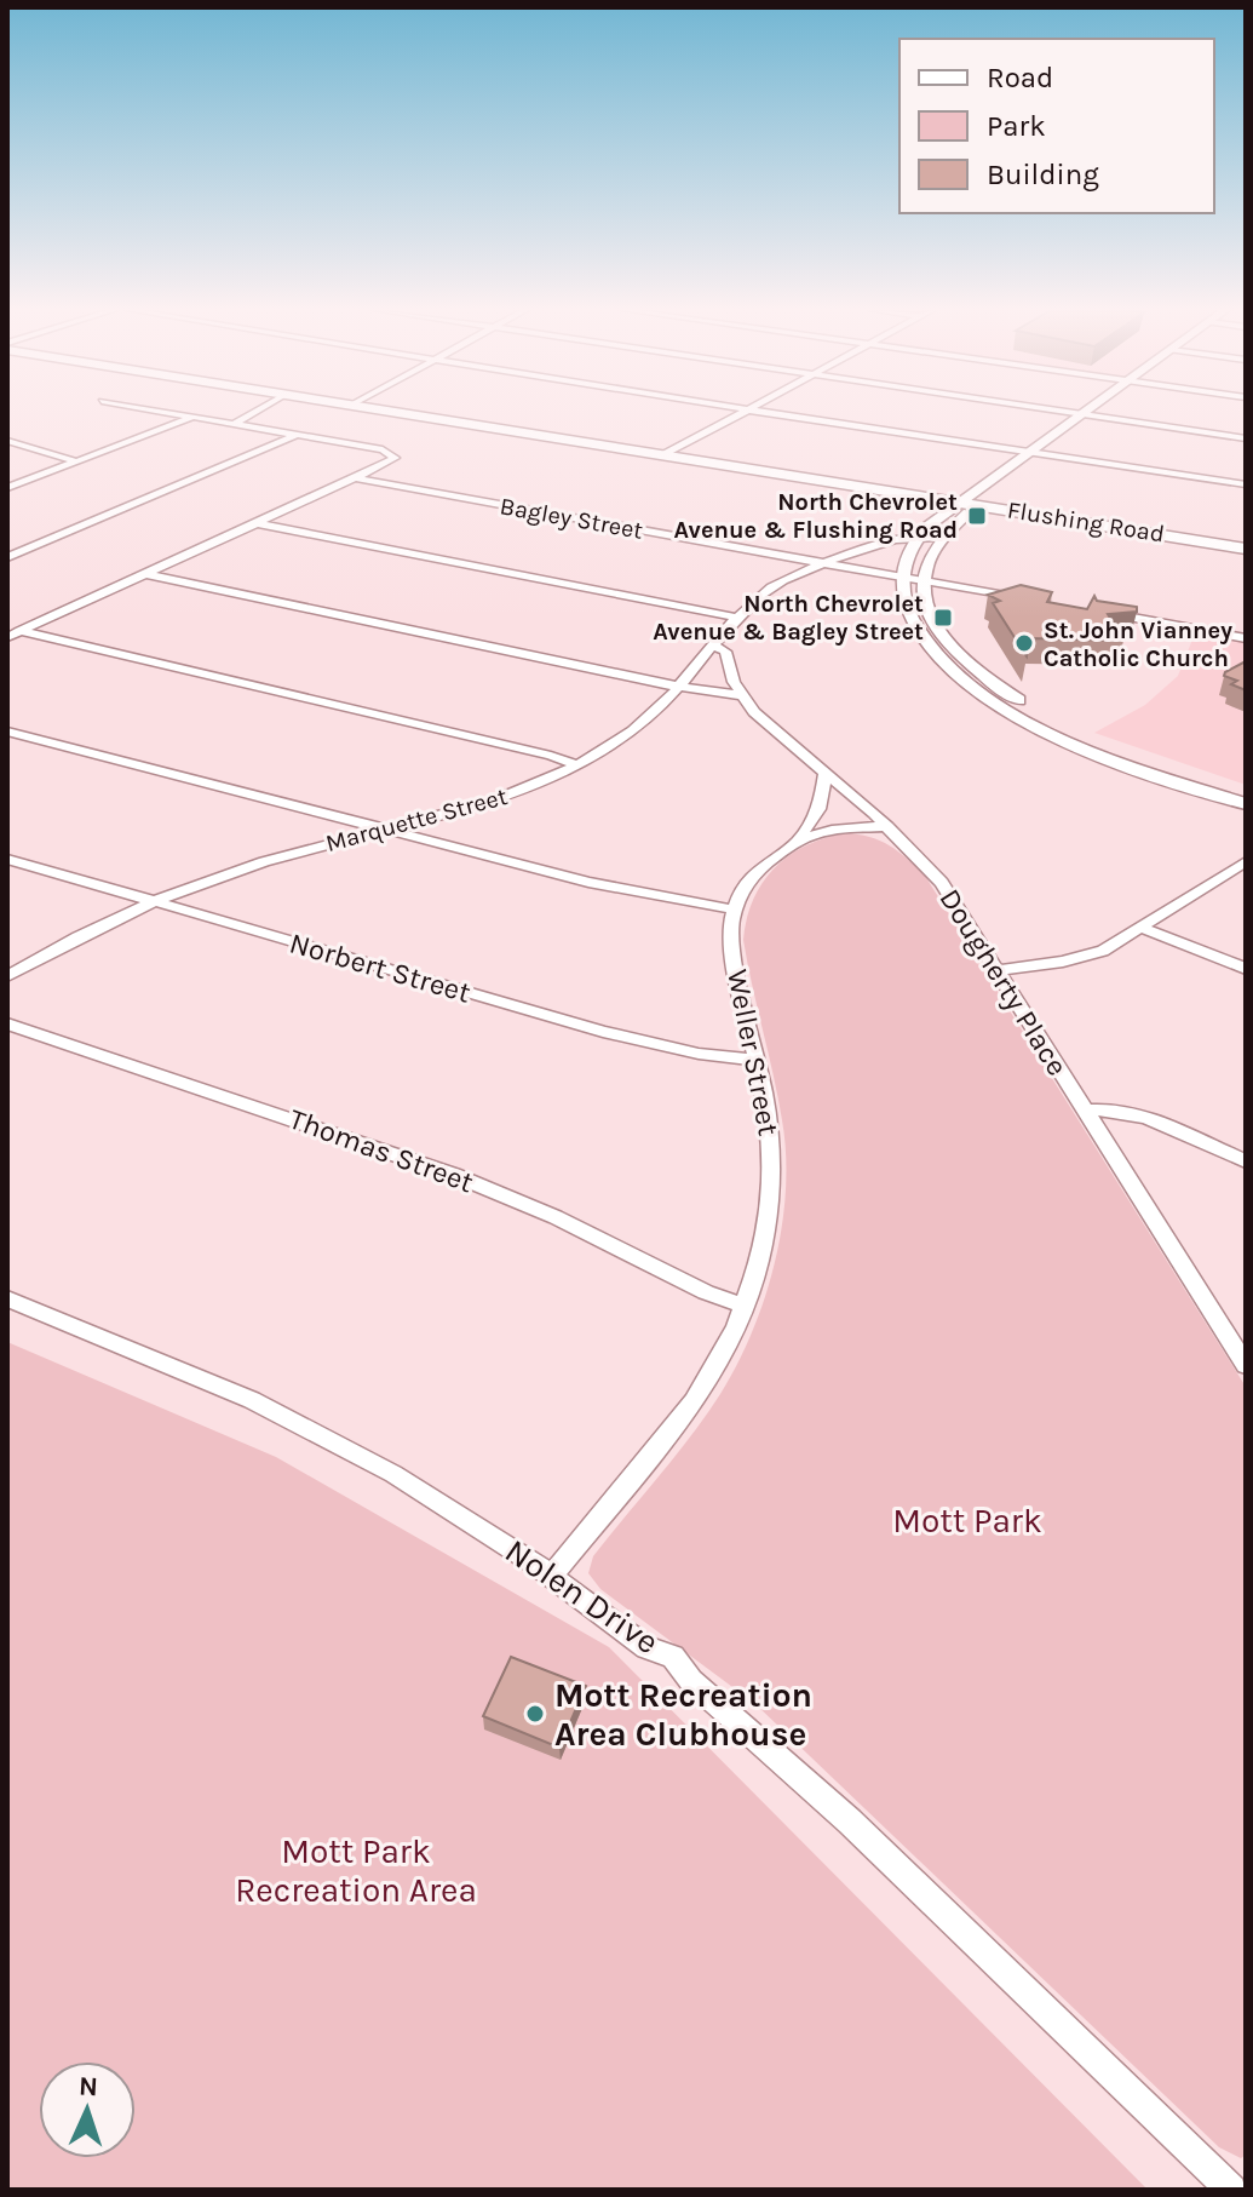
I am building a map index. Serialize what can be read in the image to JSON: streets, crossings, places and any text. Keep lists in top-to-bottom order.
{
  "streets": {
    "main road": ["Flushing Road"],
    "street": [
      "Bagley Street",
      "Marquette Street",
      "Norbert Street",
      "Dougherty Place",
      "Weller Street",
      "Thomas Street",
      "Nolen Drive"
    ]
  },
  "crossings": [
    ["Bagley Street", "Marquette Street"],
    ["Marquette Street", "Norbert Street"],
    ["Marquette Street", "Dougherty Place"],
    ["Norbert Street", "Weller Street"],
    ["Weller Street", "Thomas Street"],
    ["Weller Street", "Nolen Drive"]
  ],
  "parks": ["Mott Park", "Mott Park Recreation Area"],
  "places": {
    "transit": ["North Chevrolet Avenue & Flushing Road", "North Chevrolet Avenue & Bagley Street"],
    "other": ["St. John Vianney Catholic Church", "Mott Recreation Area Clubhouse"]
  },
  "legend": ["Road", "Park", "Building"],
  "north": "top"
}
